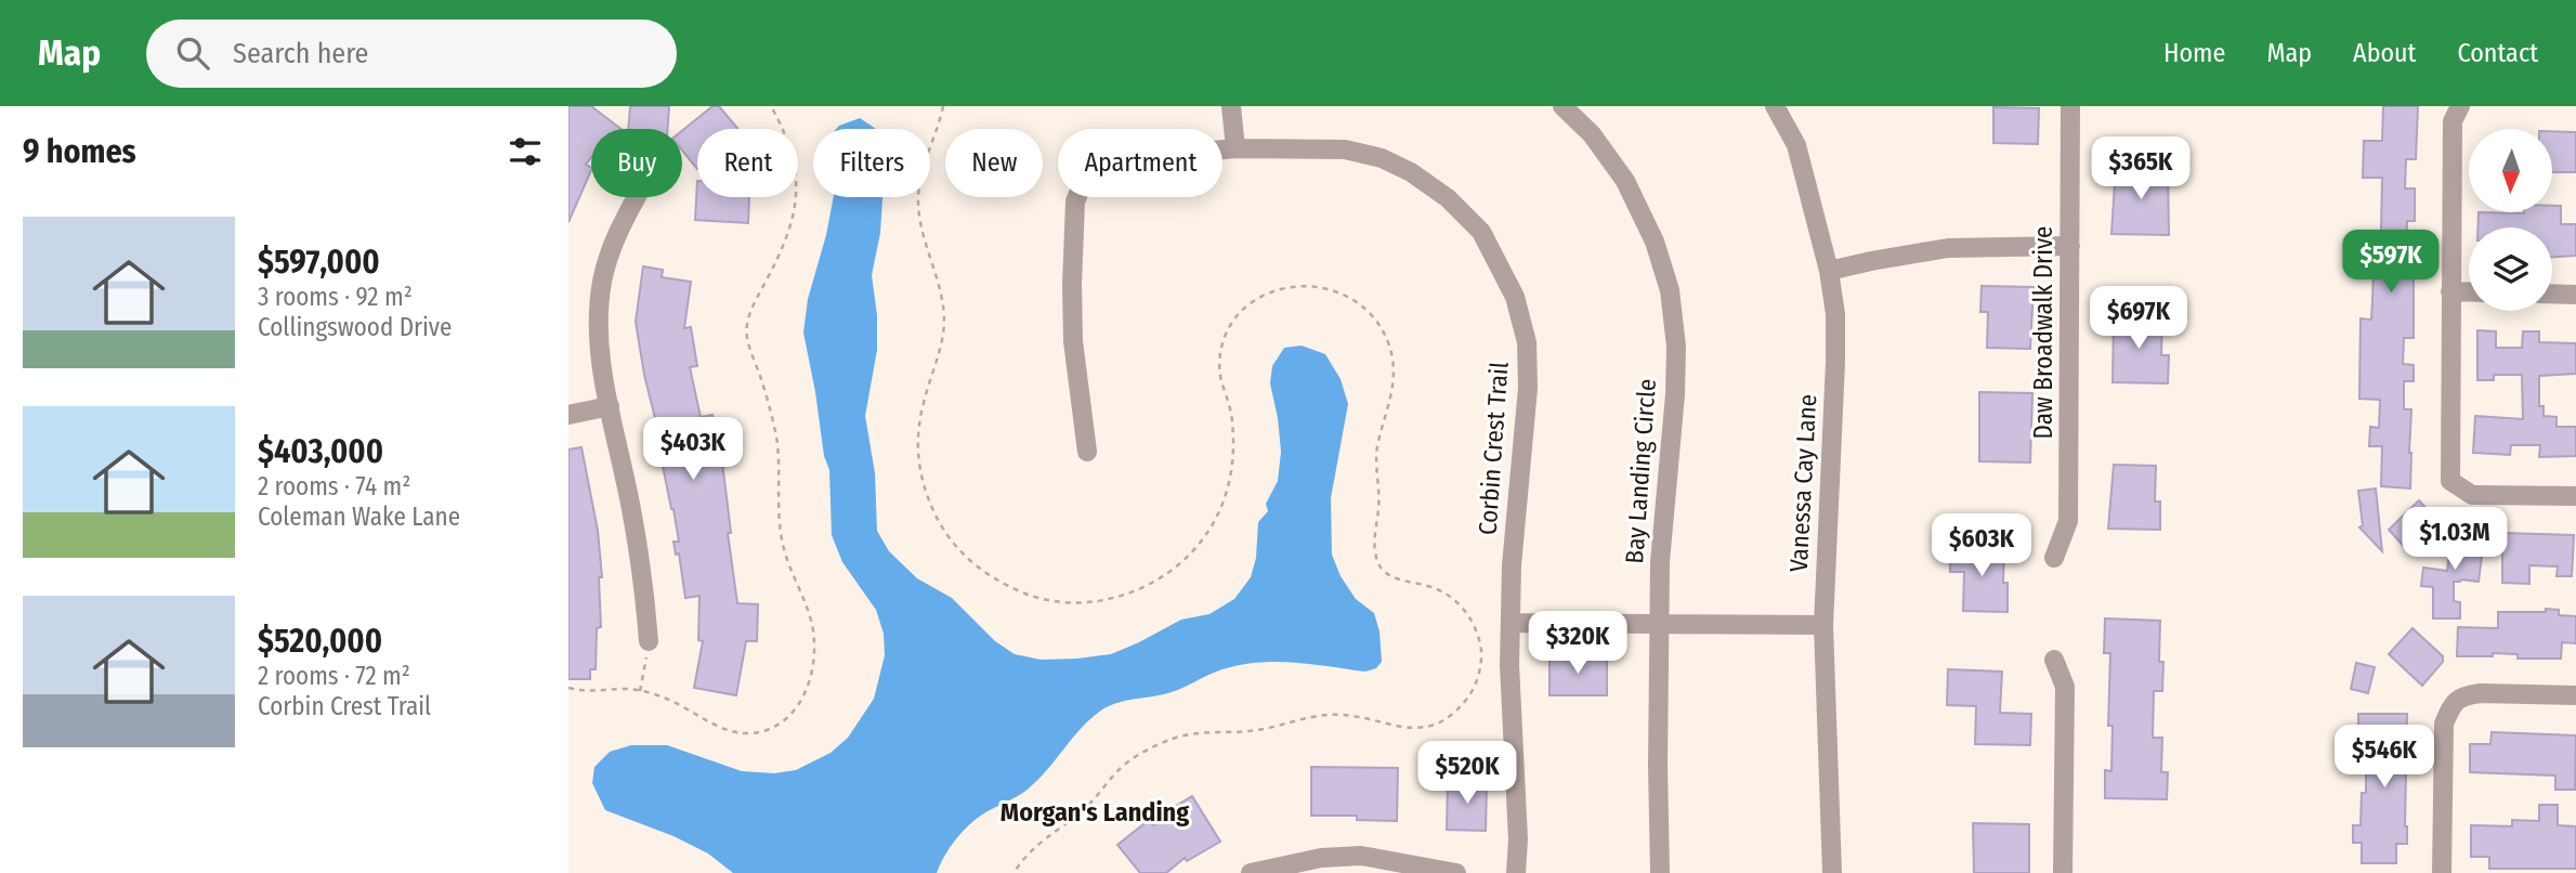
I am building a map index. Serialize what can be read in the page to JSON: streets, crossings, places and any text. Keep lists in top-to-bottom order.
{
  "streets": {
    "street": [
      "Daw Broadwalk Drive",
      "Corbin Crest Trail",
      "Bay Landing Circle",
      "Vanessa Cay Lane"
    ]
  },
  "districts": ["Morgan's Landing"],
  "north": "bottom",
  "page": {
    "header": "Map",
    "search": "Search here",
    "nav": [
      "Home",
      "Map",
      "About",
      "Contact"
    ],
    "heading": "9 homes",
    "chip": [
      "Buy",
      "Rent",
      "Filters",
      "New",
      "Apartment"
    ],
    "price": [
      "$365K",
      "$597K",
      "$697K",
      "$403K",
      "$1.03M",
      "$603K",
      "$320K",
      "$546K",
      "$520K"
    ],
    "list": [
      {
        "name": "$597,000",
        "note": "3 rooms · 92 m² · Collingswood Drive"
      },
      {
        "name": "$403,000",
        "note": "2 rooms · 74 m² · Coleman Wake Lane"
      },
      {
        "name": "$520,000",
        "note": "2 rooms · 72 m² · Corbin Crest Trail"
      }
    ]
  }
}
